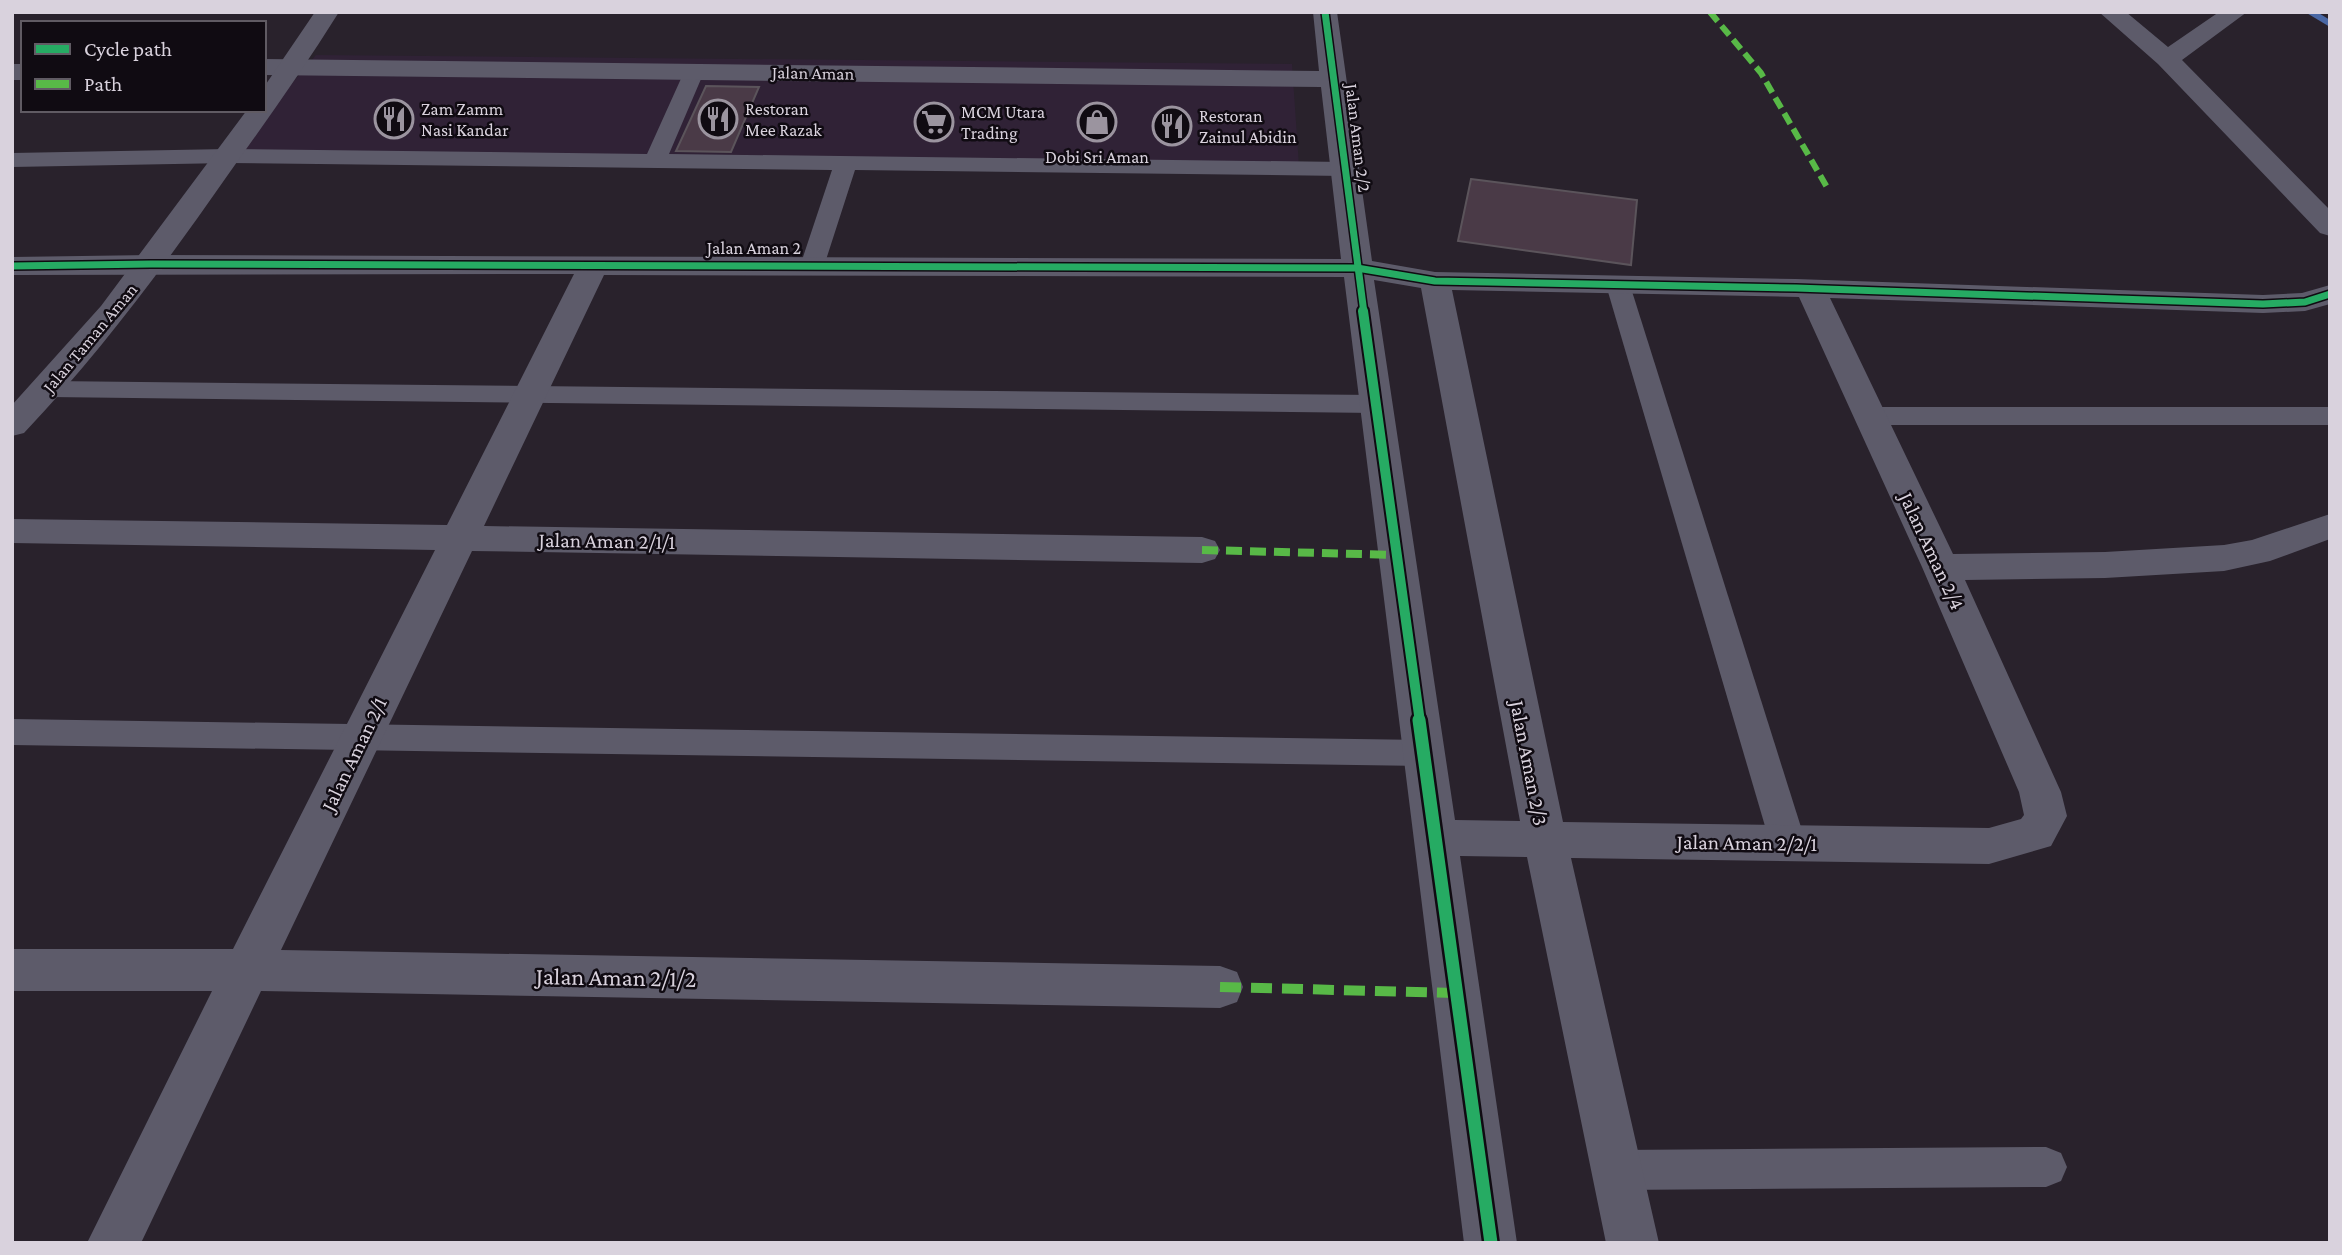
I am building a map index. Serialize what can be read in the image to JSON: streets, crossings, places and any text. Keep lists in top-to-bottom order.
{
  "streets": {
    "street": [
      "Jalan Aman",
      "Jalan Aman 2/2",
      "Jalan Aman 2",
      "Jalan Taman Aman",
      "Jalan Aman 2/1/1",
      "Jalan Aman 2/4",
      "Jalan Aman 2/1",
      "Jalan Aman 2/3",
      "Jalan Aman 2/2/1",
      "Jalan Aman 2/1/2"
    ]
  },
  "crossings": [
    ["Jalan Aman", "Jalan Aman 2/2"],
    ["Jalan Aman 2/2", "Jalan Aman 2"],
    ["Jalan Aman 2/2", "Jalan Aman 2/2/1"],
    ["Jalan Aman 2", "Jalan Taman Aman"],
    ["Jalan Aman 2", "Jalan Aman 2/4"],
    ["Jalan Aman 2", "Jalan Aman 2/1"],
    ["Jalan Aman 2", "Jalan Aman 2/3"],
    ["Jalan Aman 2/1/1", "Jalan Aman 2/1"],
    ["Jalan Aman 2/4", "Jalan Aman 2/2/1"],
    ["Jalan Aman 2/1", "Jalan Aman 2/1/2"],
    ["Jalan Aman 2/3", "Jalan Aman 2/2/1"]
  ],
  "places": {
    "restaurant": ["Zam Zamm Nasi Kandar", "Restoran Mee Razak", "Restoran Zainul Abidin"],
    "supermarket": ["MCM Utara Trading"],
    "shop": ["Dobi Sri Aman"]
  },
  "legend": ["Cycle path", "Path"]
}
